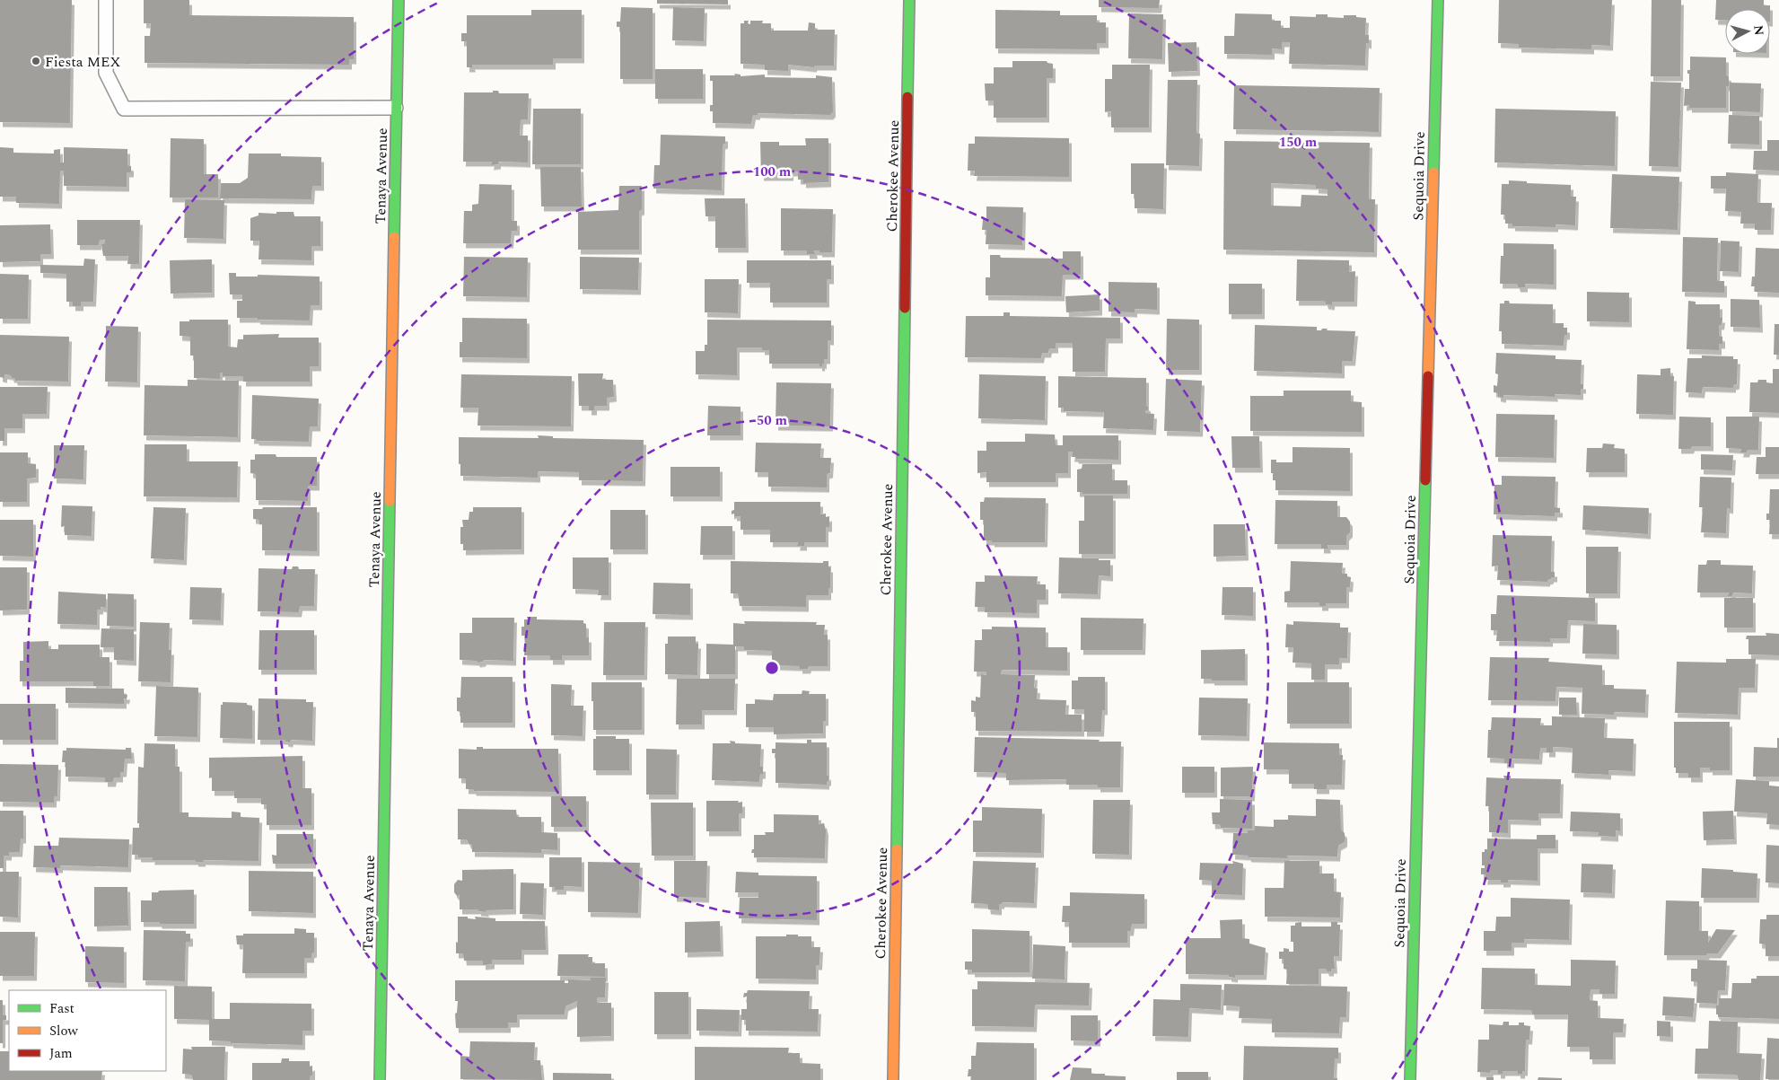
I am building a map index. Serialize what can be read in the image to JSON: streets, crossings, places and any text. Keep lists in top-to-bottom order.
{
  "streets": {
    "street": ["Tenaya Avenue", "Cherokee Avenue", "Sequoia Drive"]
  },
  "places": ["Fiesta MEX"],
  "legend": ["Fast", "Slow", "Jam"],
  "north": "right",
  "rings": ["150 m", "100 m", "50 m"]
}
